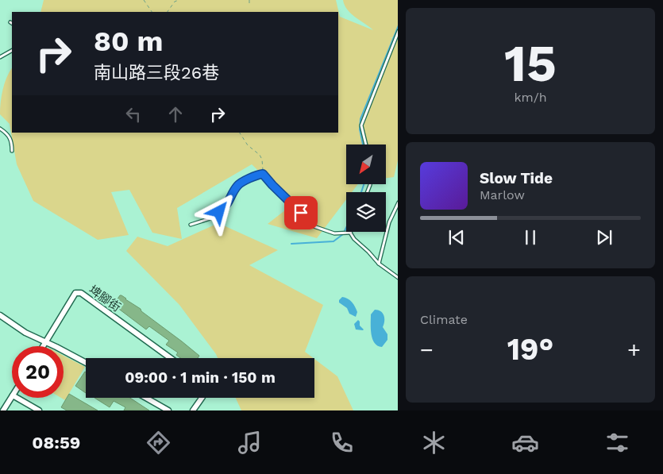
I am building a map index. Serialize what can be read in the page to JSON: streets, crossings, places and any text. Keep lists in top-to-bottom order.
{
  "streets": {
    "street": ["埤腳街"]
  },
  "north": "bottom left",
  "page": {
    "tile": [
      ["15", "km/h"],
      "Climate"
    ],
    "turn": ["80 m", "南山路三段26巷"],
    "song": ["Slow Tide", "Marlow"],
    "heat": ["−", "19°", "+"],
    "limit": "20",
    "trip": "09:00 · 1 min · 150 m",
    "tabs": "08:59"
  }
}
